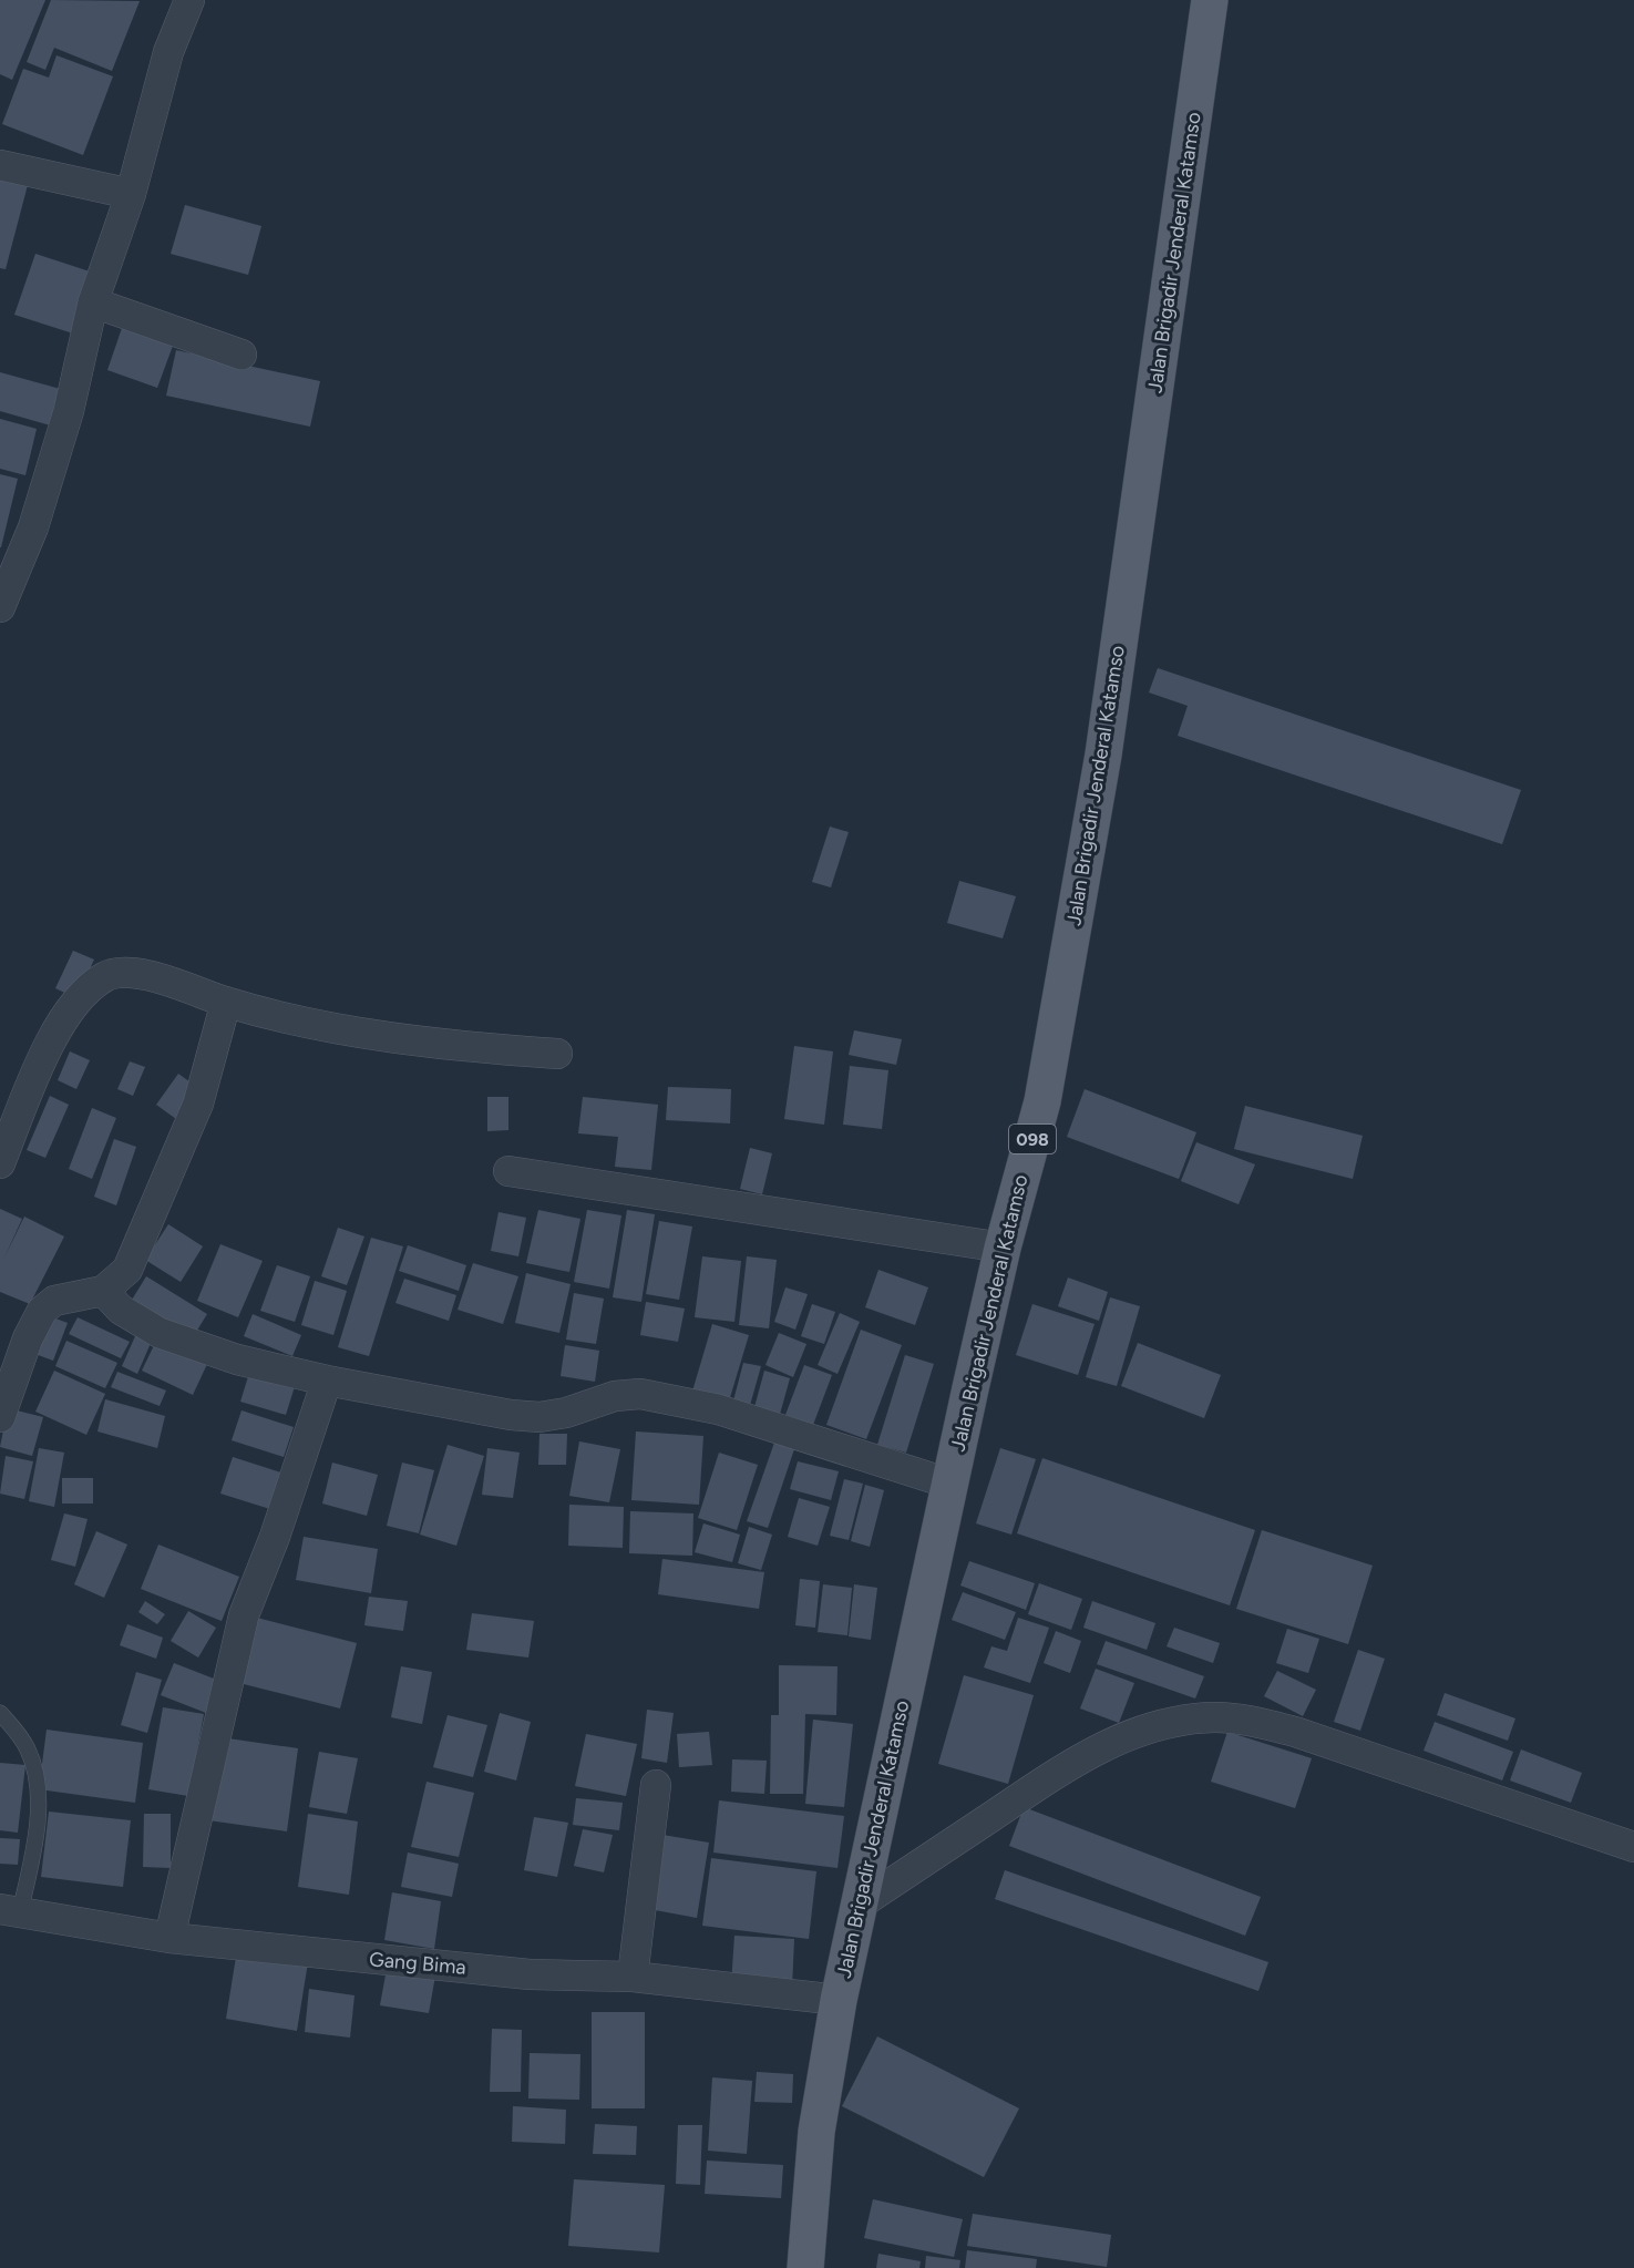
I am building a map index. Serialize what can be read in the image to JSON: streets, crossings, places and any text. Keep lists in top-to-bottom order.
{
  "streets": {
    "main road": ["Jalan Brigadir Jenderal Katamso", "098"],
    "street": ["Gang Bima"]
  },
  "crossings": [
    ["Jalan Brigadir Jenderal Katamso", "Gang Bima"]
  ]
}
